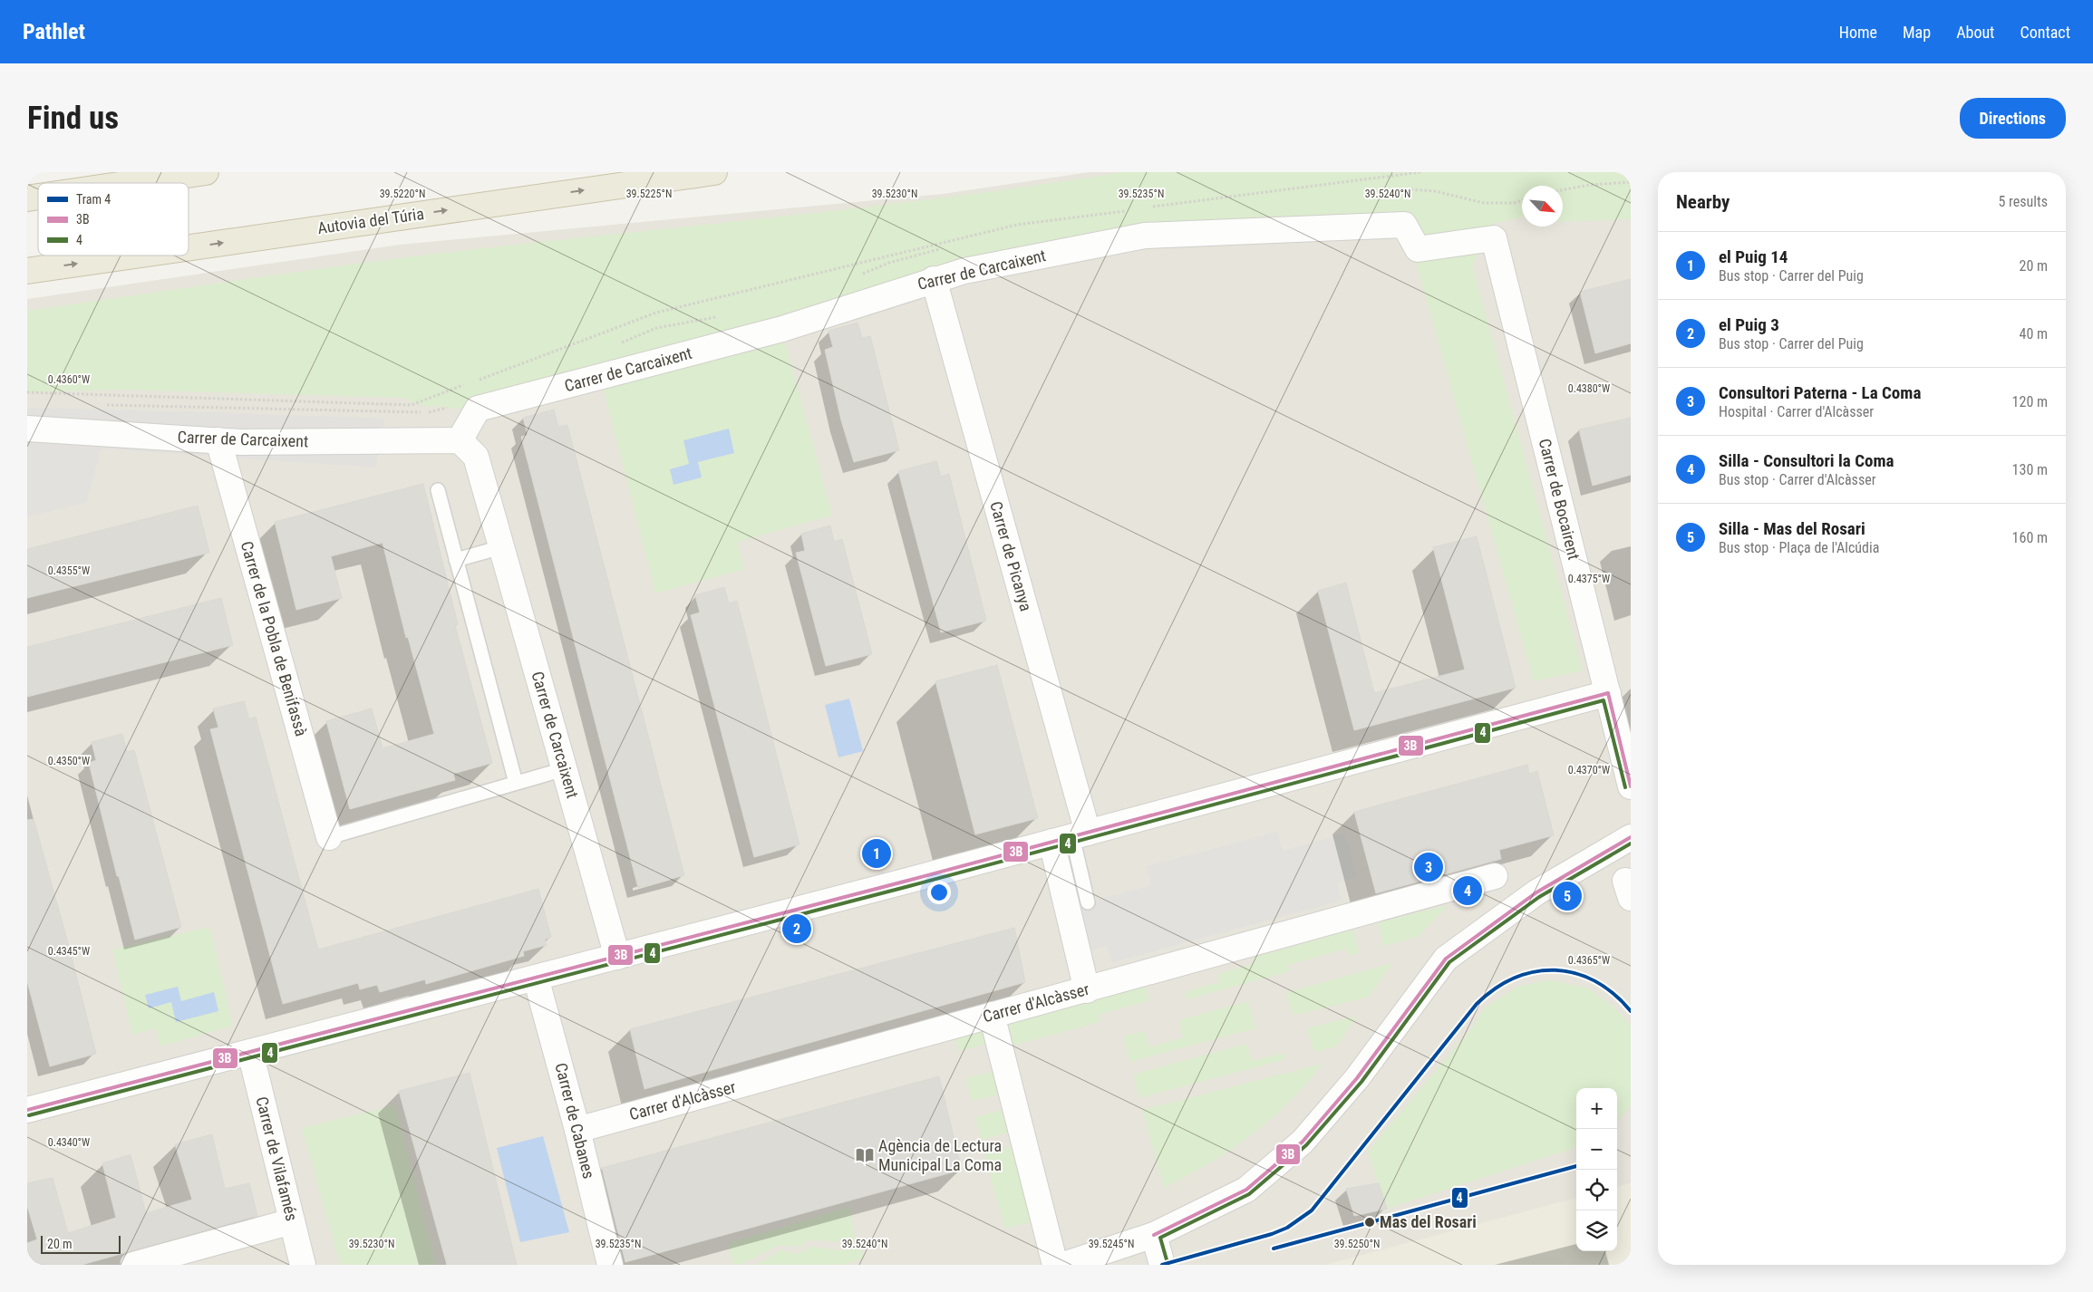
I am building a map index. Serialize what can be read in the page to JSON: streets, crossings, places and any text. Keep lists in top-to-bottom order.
{
  "streets": {
    "highway": ["Autovia del Túria"],
    "street": [
      "Carrer de Carcaixent",
      "Carrer de Bocairent",
      "Carrer de Picanya",
      "Carrer de la Pobla de Benifassà",
      "Carrer d'Alcàsser",
      "Carrer de Cabanes",
      "Carrer de Vilafamés"
    ]
  },
  "crossings": [
    ["Carrer de Carcaixent", "Carrer de Bocairent"],
    ["Carrer de Carcaixent", "Carrer de Picanya"],
    ["Carrer de Carcaixent", "Carrer de la Pobla de Benifassà"],
    ["Carrer de Picanya", "Carrer d'Alcàsser"],
    ["Carrer d'Alcàsser", "Carrer de Cabanes"]
  ],
  "one_way": ["Autovia del Túria"],
  "places": {
    "library": ["Agència de Lectura Municipal La Coma"],
    "other": ["Mas del Rosari"]
  },
  "lines": ["transit line 3B", "transit line 4", "tram line 4"],
  "legend": ["Tram 4", "3B", "4"],
  "scale_bar": "20 m",
  "north": "bottom right",
  "page": {
    "header": "Pathlet",
    "nav": [
      "Home",
      "Map",
      "About",
      "Contact"
    ],
    "buttons": "Directions",
    "title": "Find us",
    "heading": ["Nearby", "5 results"],
    "list": [
      {
        "mark": "1",
        "name": "el Puig 14",
        "note": "Bus stop · Carrer del Puig",
        "value": "20 m"
      },
      {
        "mark": "2",
        "name": "el Puig 3",
        "note": "Bus stop · Carrer del Puig",
        "value": "40 m"
      },
      {
        "mark": "3",
        "name": "Consultori Paterna - La Coma",
        "note": "Hospital · Carrer d'Alcàsser",
        "value": "120 m"
      },
      {
        "mark": "4",
        "name": "Silla - Consultori la Coma",
        "note": "Bus stop · Carrer d'Alcàsser",
        "value": "130 m"
      },
      {
        "mark": "5",
        "name": "Silla - Mas del Rosari",
        "note": "Bus stop · Plaça de l'Alcúdia",
        "value": "160 m"
      }
    ],
    "pins": [
      "1",
      "3",
      "4",
      "5",
      "2"
    ],
    "map_buttons": ["+", "−"],
    "scale": "20 m"
  },
  "coordinates": [
    "39.5225°N",
    "39.5230°N",
    "39.5220°N",
    "39.5235°N",
    "39.5240°N",
    "0.4360°W",
    "0.4380°W",
    "0.4355°W",
    "0.4375°W",
    "0.4350°W",
    "0.4370°W",
    "0.4345°W",
    "0.4365°W",
    "0.4340°W",
    "39.5245°N",
    "39.5250°N"
  ]
}
